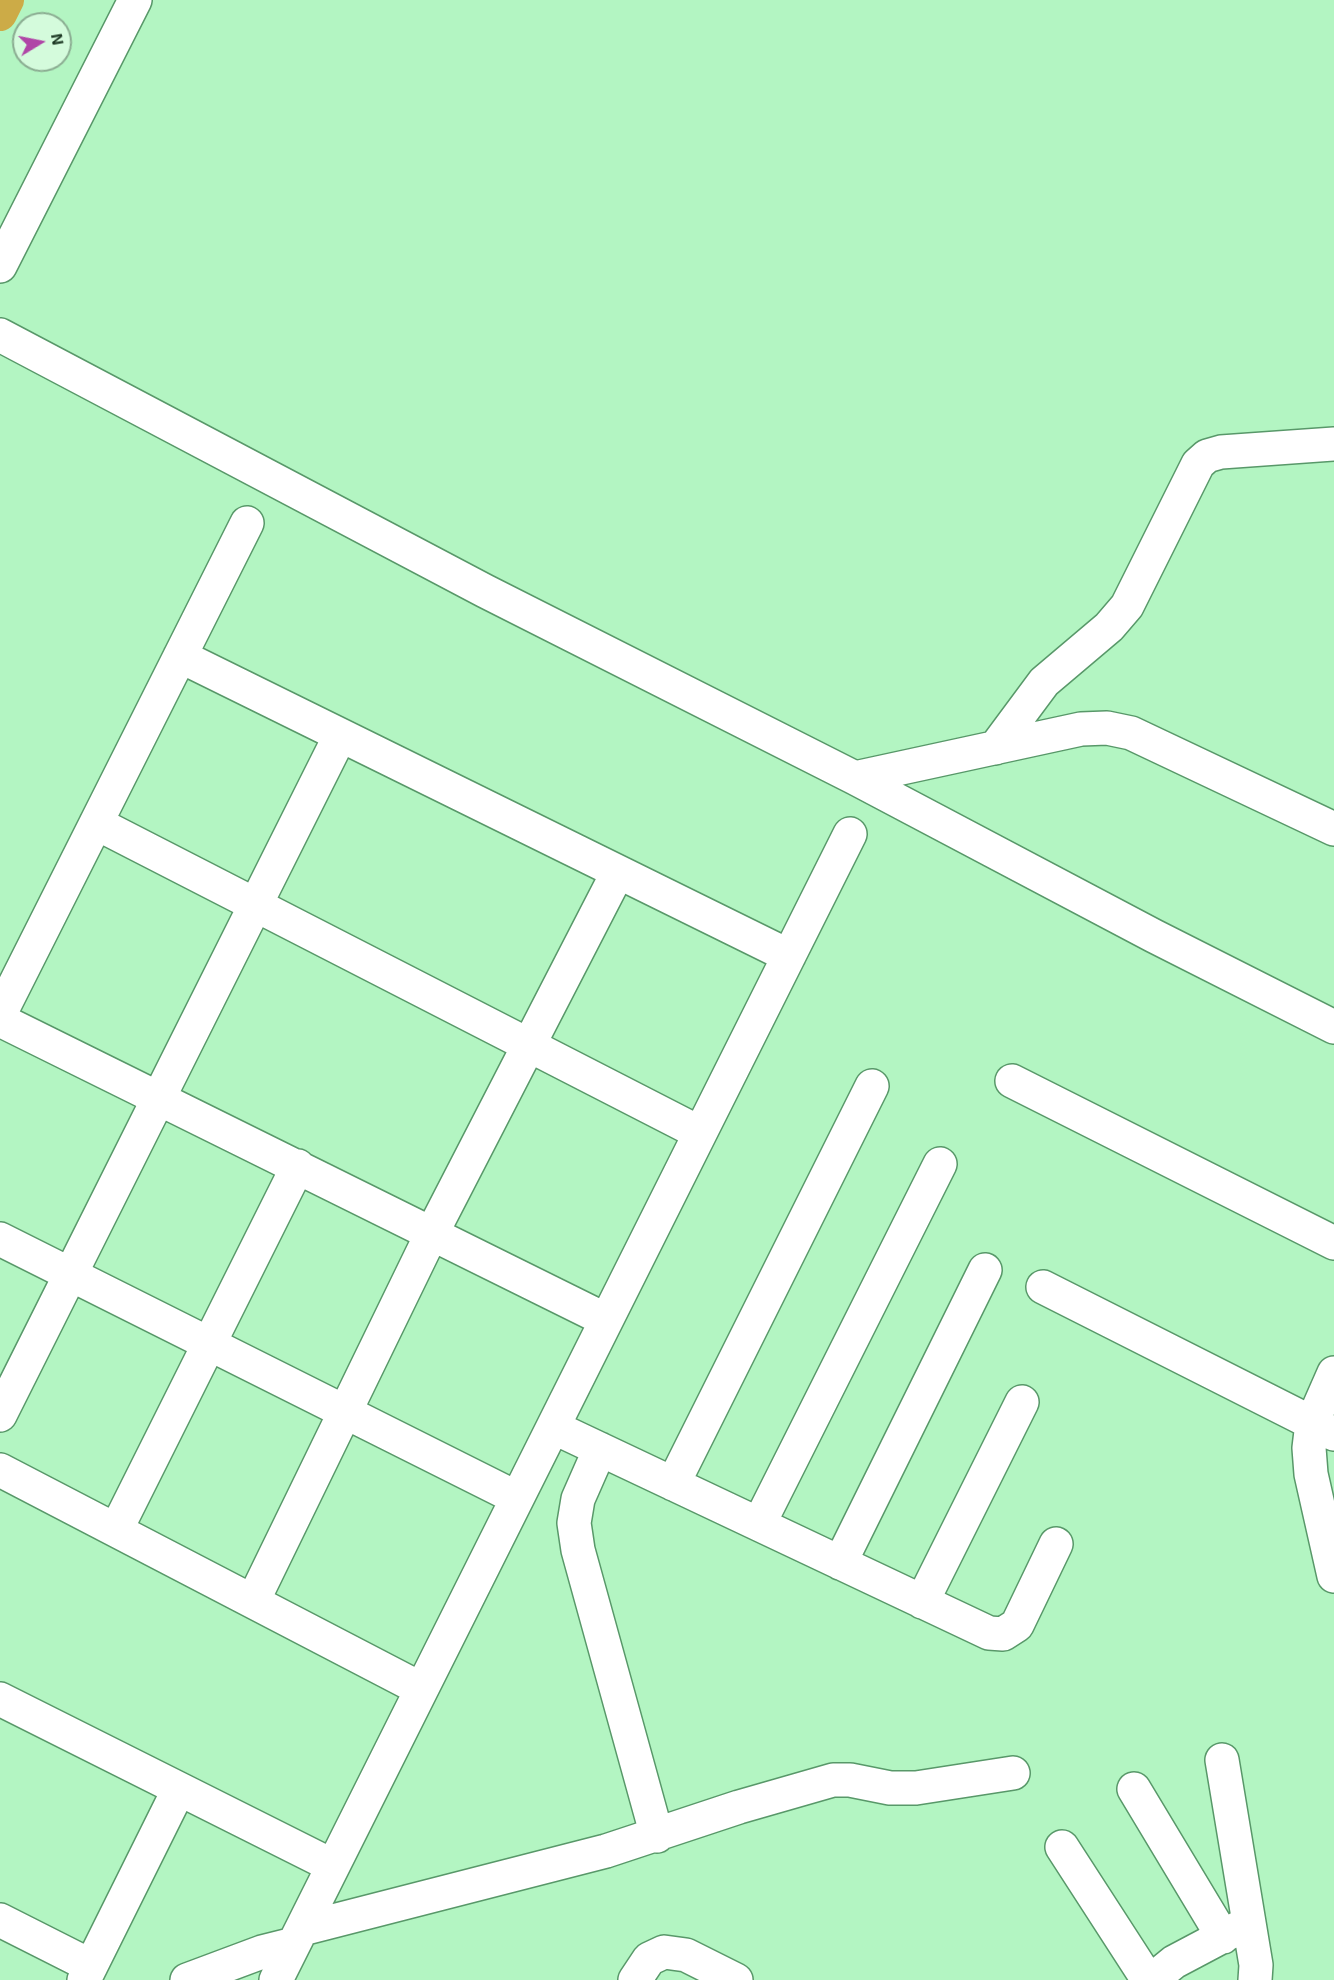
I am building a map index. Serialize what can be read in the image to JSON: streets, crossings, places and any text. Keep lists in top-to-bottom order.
{
  "north": "right"
}
